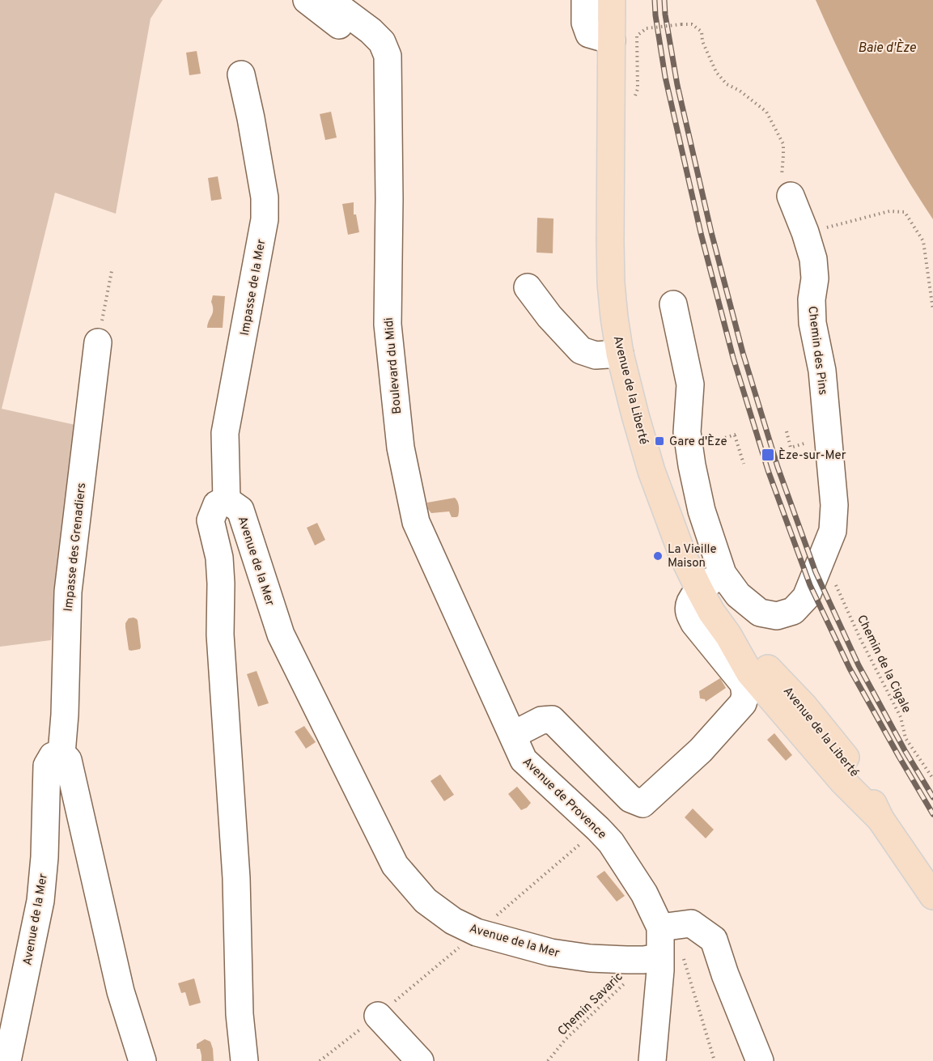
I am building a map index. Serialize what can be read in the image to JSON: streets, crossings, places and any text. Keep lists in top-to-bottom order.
{
  "streets": {
    "main road": ["Avenue de la Liberté"],
    "street": [
      "Impasse de la Mer",
      "Chemin des Pins",
      "Boulevard du Midi",
      "Impasse des Grenadiers",
      "Avenue de la Mer",
      "Avenue de Provence"
    ],
    "path": ["Chemin de la Cigale", "Chemin Savaric"]
  },
  "crossings": [
    ["Impasse de la Mer", "Avenue de la Mer"],
    ["Chemin des Pins", "Chemin de la Cigale"],
    ["Boulevard du Midi", "Avenue de Provence"],
    ["Impasse des Grenadiers", "Avenue de la Mer"],
    ["Avenue de la Mer", "Avenue de Provence"],
    ["Avenue de la Mer", "Chemin Savaric"],
    ["Avenue de Provence", "Chemin Savaric"]
  ],
  "water": ["Baie d'Èze"],
  "places": {
    "transit": ["Gare d'Èze", "Èze-sur-Mer"],
    "other": ["La Vieille Maison"]
  }
}
